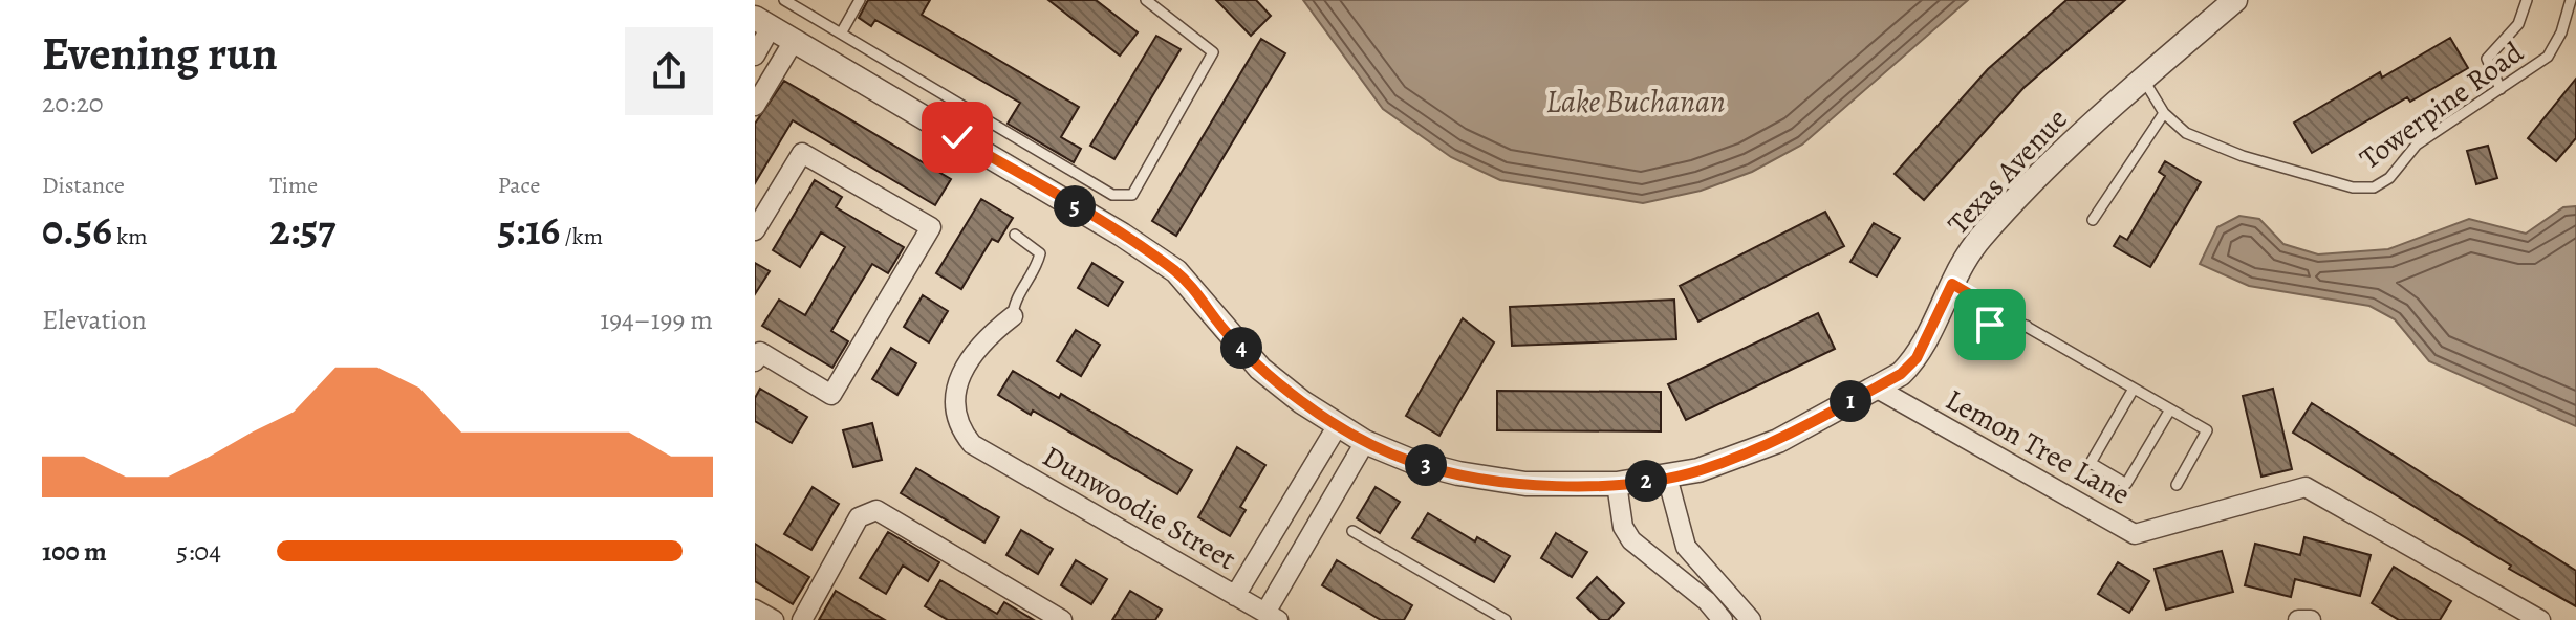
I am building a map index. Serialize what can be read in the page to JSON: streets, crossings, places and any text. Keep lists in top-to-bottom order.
{
  "streets": {
    "street": ["Texas Avenue", "Lemon Tree Lane", "Dunwoodie Street"],
    "lane": ["Towerpine Road"]
  },
  "crossings": [
    ["Texas Avenue", "Lemon Tree Lane"]
  ],
  "water": ["Lake Buchanan"],
  "page": {
    "heading": ["Evening run", "20:20"],
    "stats": [
      ["Distance", "0.56 km"],
      ["Time", "2:57"],
      ["Pace", "5:16 /km"]
    ],
    "pins": [
      "5",
      "4",
      "1",
      "3",
      "2"
    ],
    "chart": ["Elevation", "194–199 m"],
    "list": [
      {
        "name": "100 m",
        "note": "5:04"
      }
    ]
  }
}
